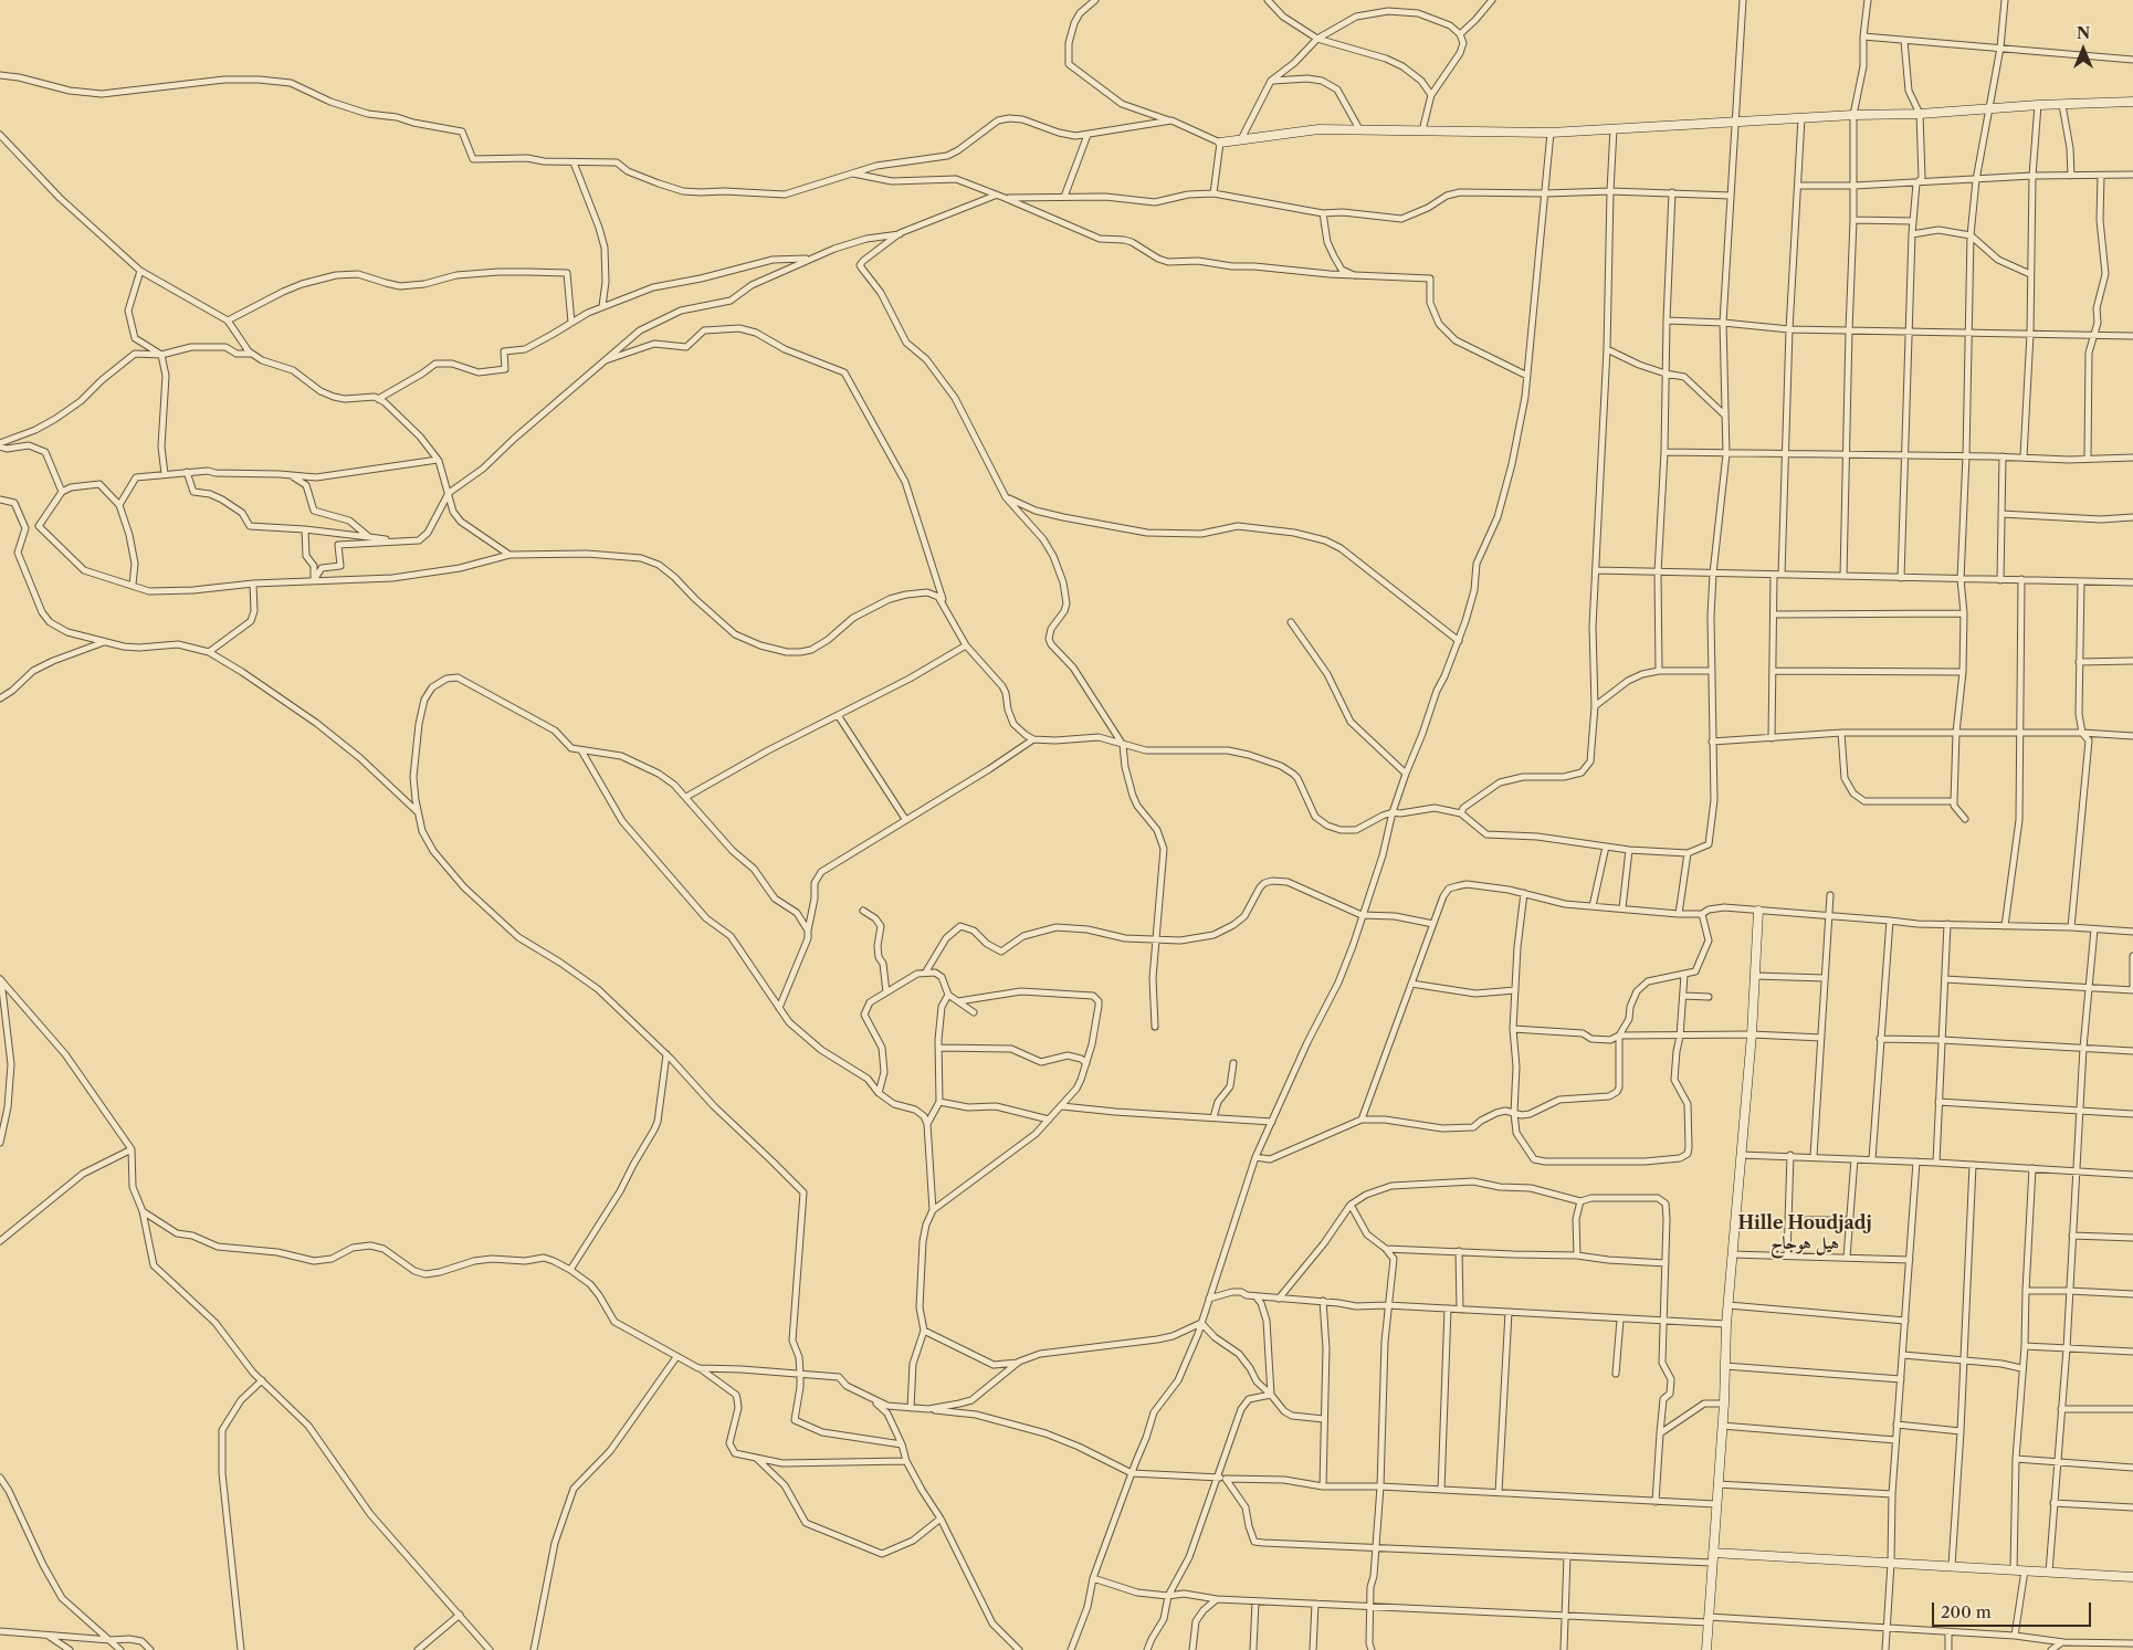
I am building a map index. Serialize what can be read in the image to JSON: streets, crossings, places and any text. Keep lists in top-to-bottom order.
{
  "districts": ["Hille Houdjadj هيل هوجاج"],
  "scale_bar": "200 m",
  "north": "top"
}
